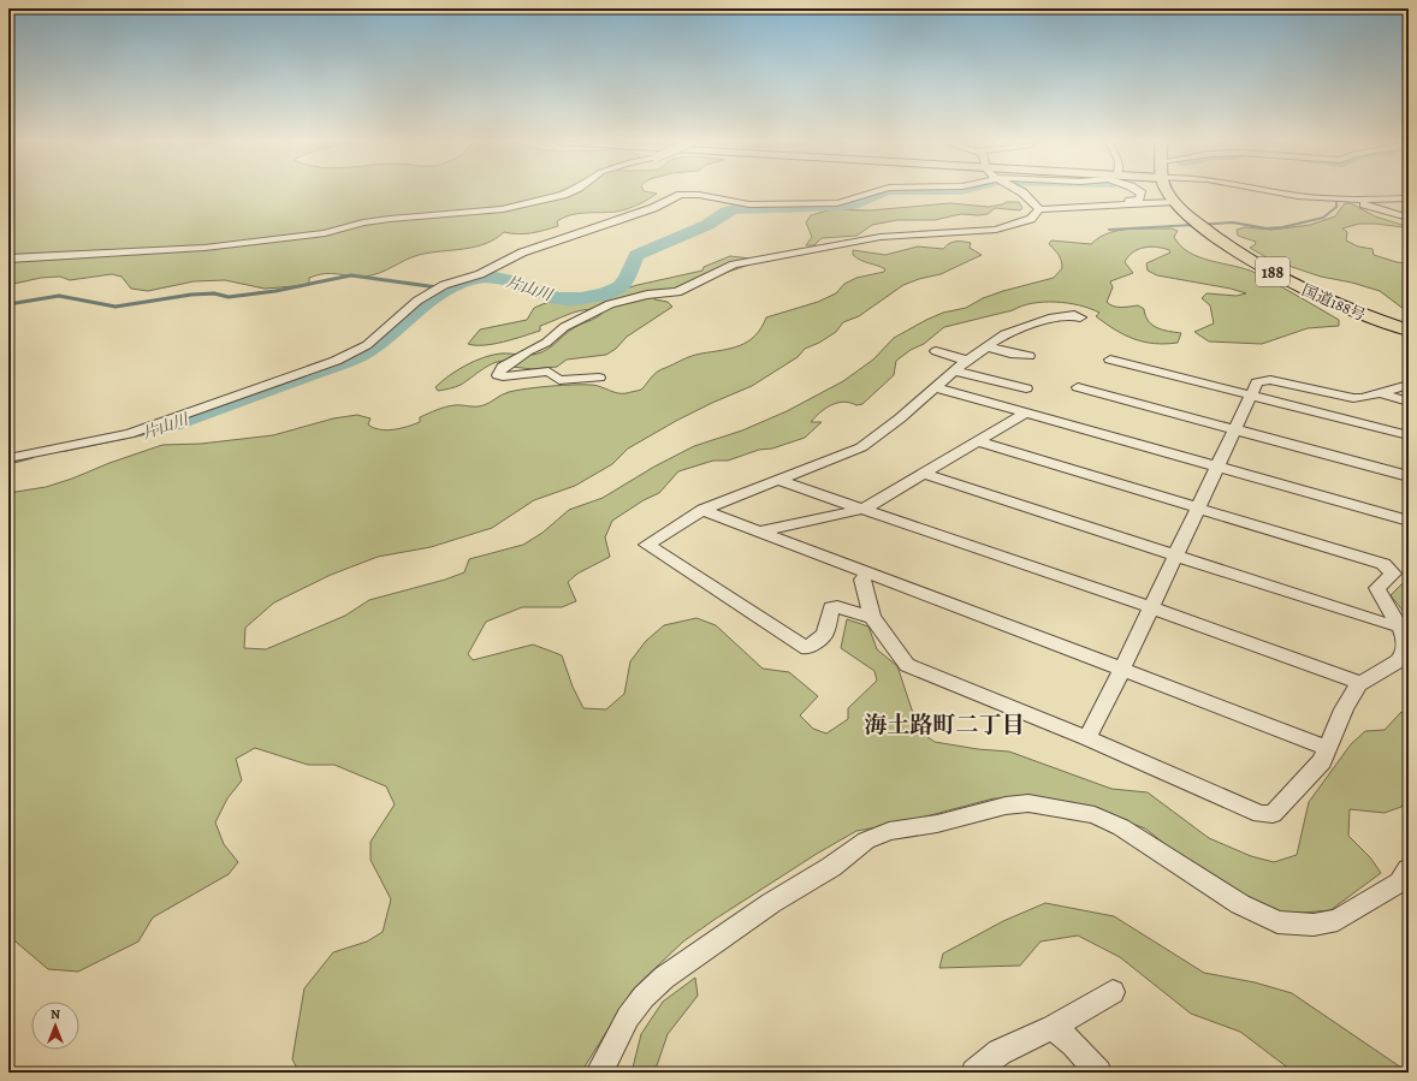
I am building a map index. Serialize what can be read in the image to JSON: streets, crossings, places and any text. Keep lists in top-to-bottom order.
{
  "streets": {
    "highway": ["188", "国道188号"]
  },
  "districts": ["海土路町二丁目"],
  "water": ["片山川"],
  "north": "top"
}
